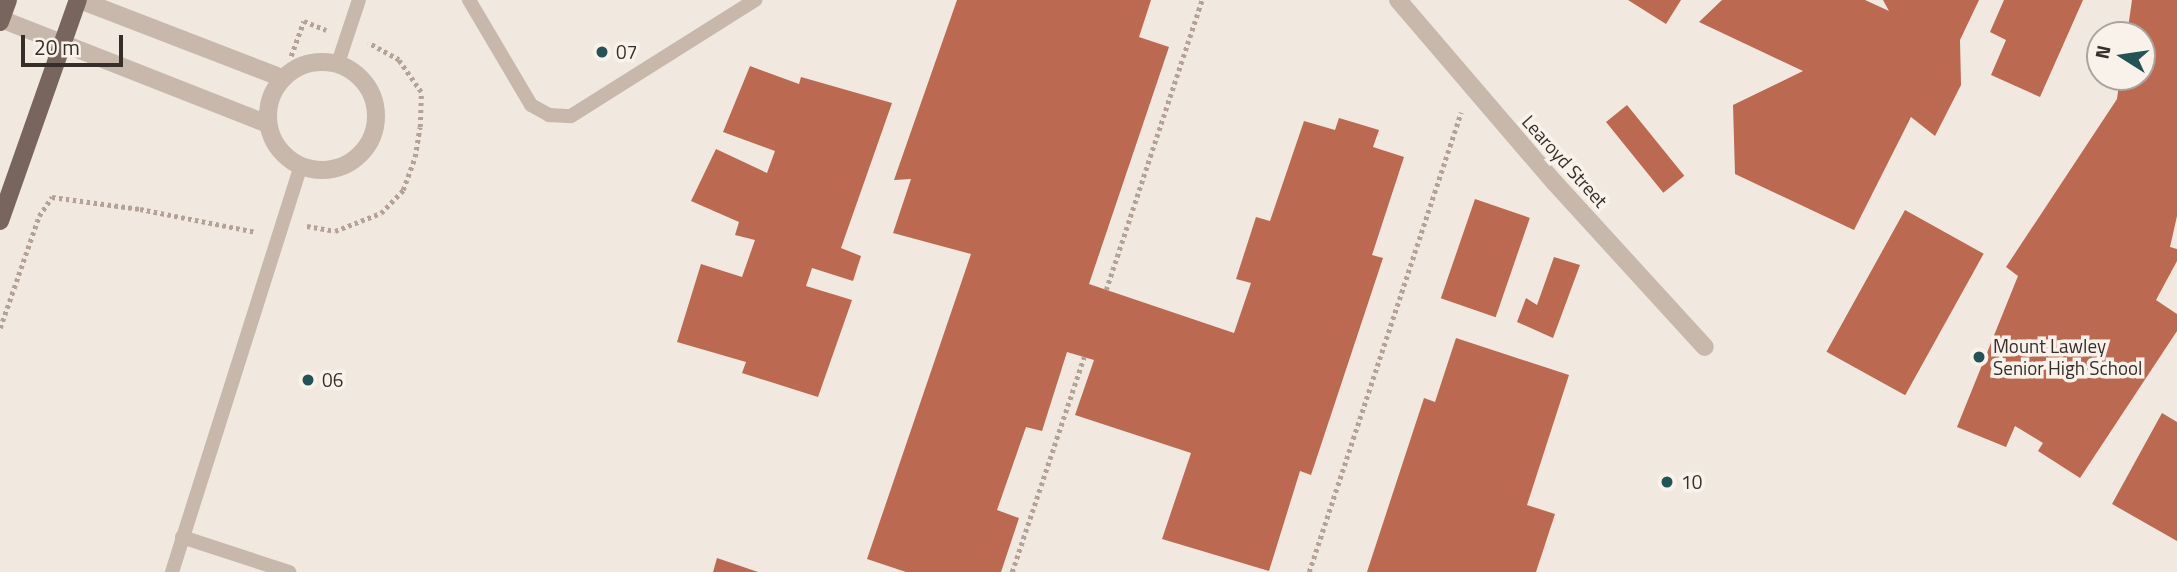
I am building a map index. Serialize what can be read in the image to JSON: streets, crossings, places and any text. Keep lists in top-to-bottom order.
{
  "streets": {
    "street": ["Learoyd Street"]
  },
  "places": [
    "07",
    "Mount Lawley Senior High School",
    "06",
    "10"
  ],
  "scale_bar": "20 m",
  "north": "left"
}
